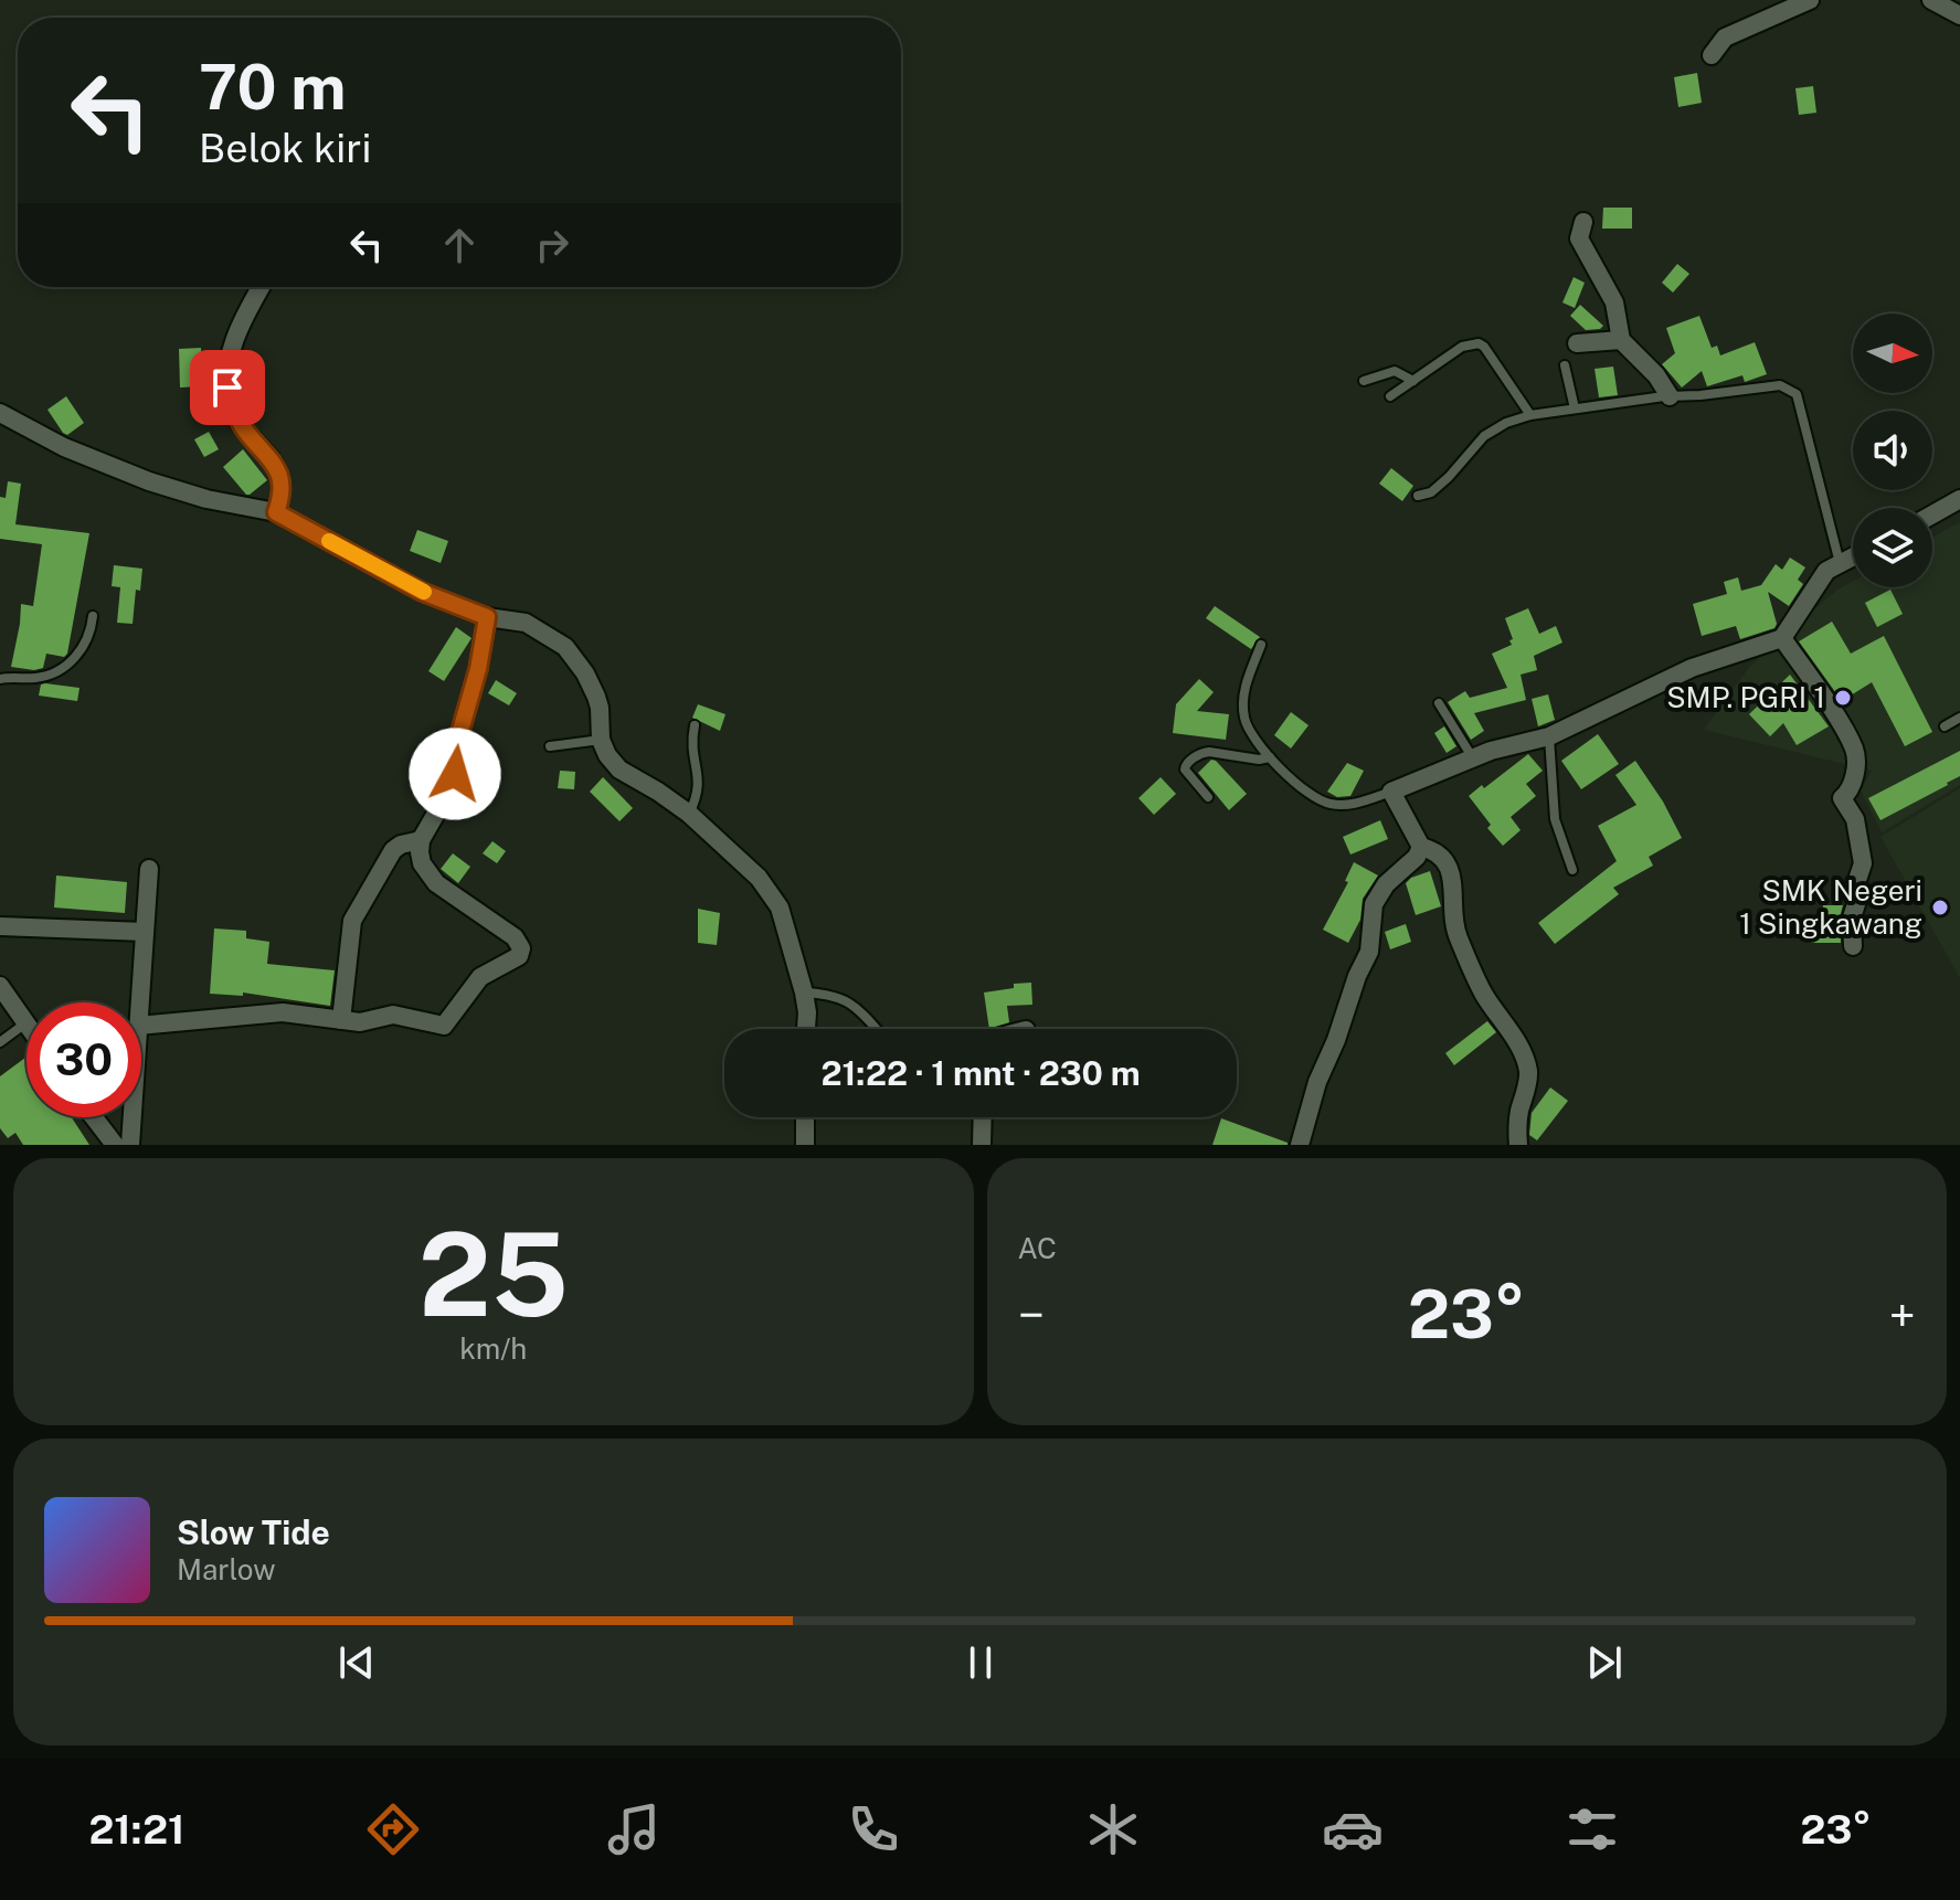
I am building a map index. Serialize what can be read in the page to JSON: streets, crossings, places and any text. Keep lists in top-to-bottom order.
{
  "places": ["SMP. PGRI 1", "SMK Negeri 1 Singkawang"],
  "north": "right",
  "page": {
    "turn": ["70 m", "Belok kiri"],
    "limit": "30",
    "trip": "21:22 · 1 mnt · 230 m",
    "tile": [
      ["25", "km/h"],
      "AC"
    ],
    "heat": ["−", "23°", "+"],
    "song": ["Slow Tide", "Marlow"],
    "tabs": ["21:21", "23°"]
  }
}
